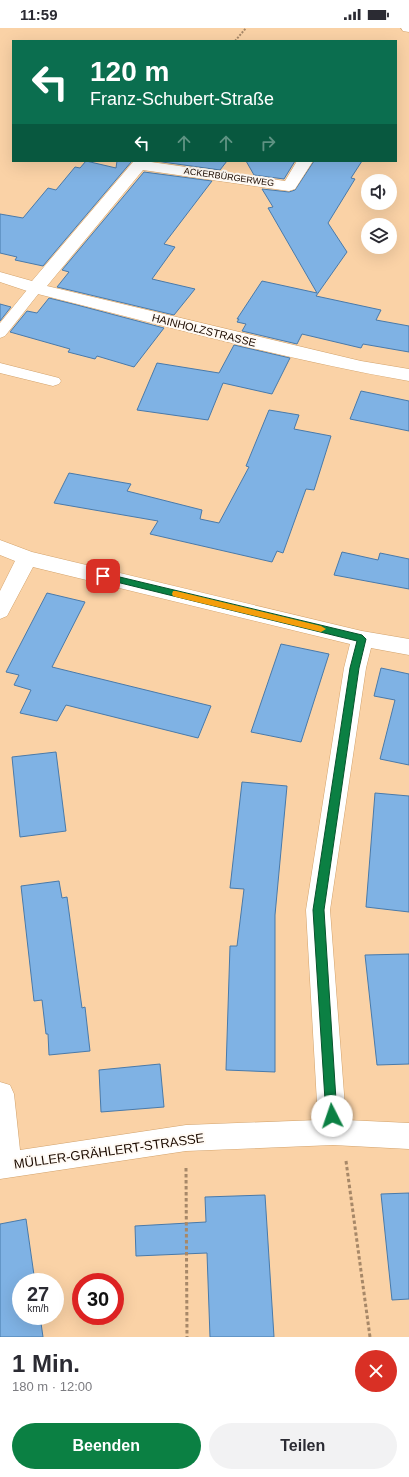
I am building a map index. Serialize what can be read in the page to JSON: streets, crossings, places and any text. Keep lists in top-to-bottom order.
{
  "streets": {
    "street": ["ACKERBÜRGERWEG", "HAINHOLZSTRASSE", "MÜLLER-GRÄHLERT-STRASSE"]
  },
  "crossings": [
    ["ACKERBÜRGERWEG", "HAINHOLZSTRASSE"]
  ],
  "page": {
    "status": "11:59",
    "turn": ["120 m", "Franz-Schubert-Straße"],
    "speed": "27 km/h",
    "limit": "30",
    "heading": ["1 Min.", "180 m · 12:00"],
    "buttons": ["Beenden", "Teilen"]
  }
}
